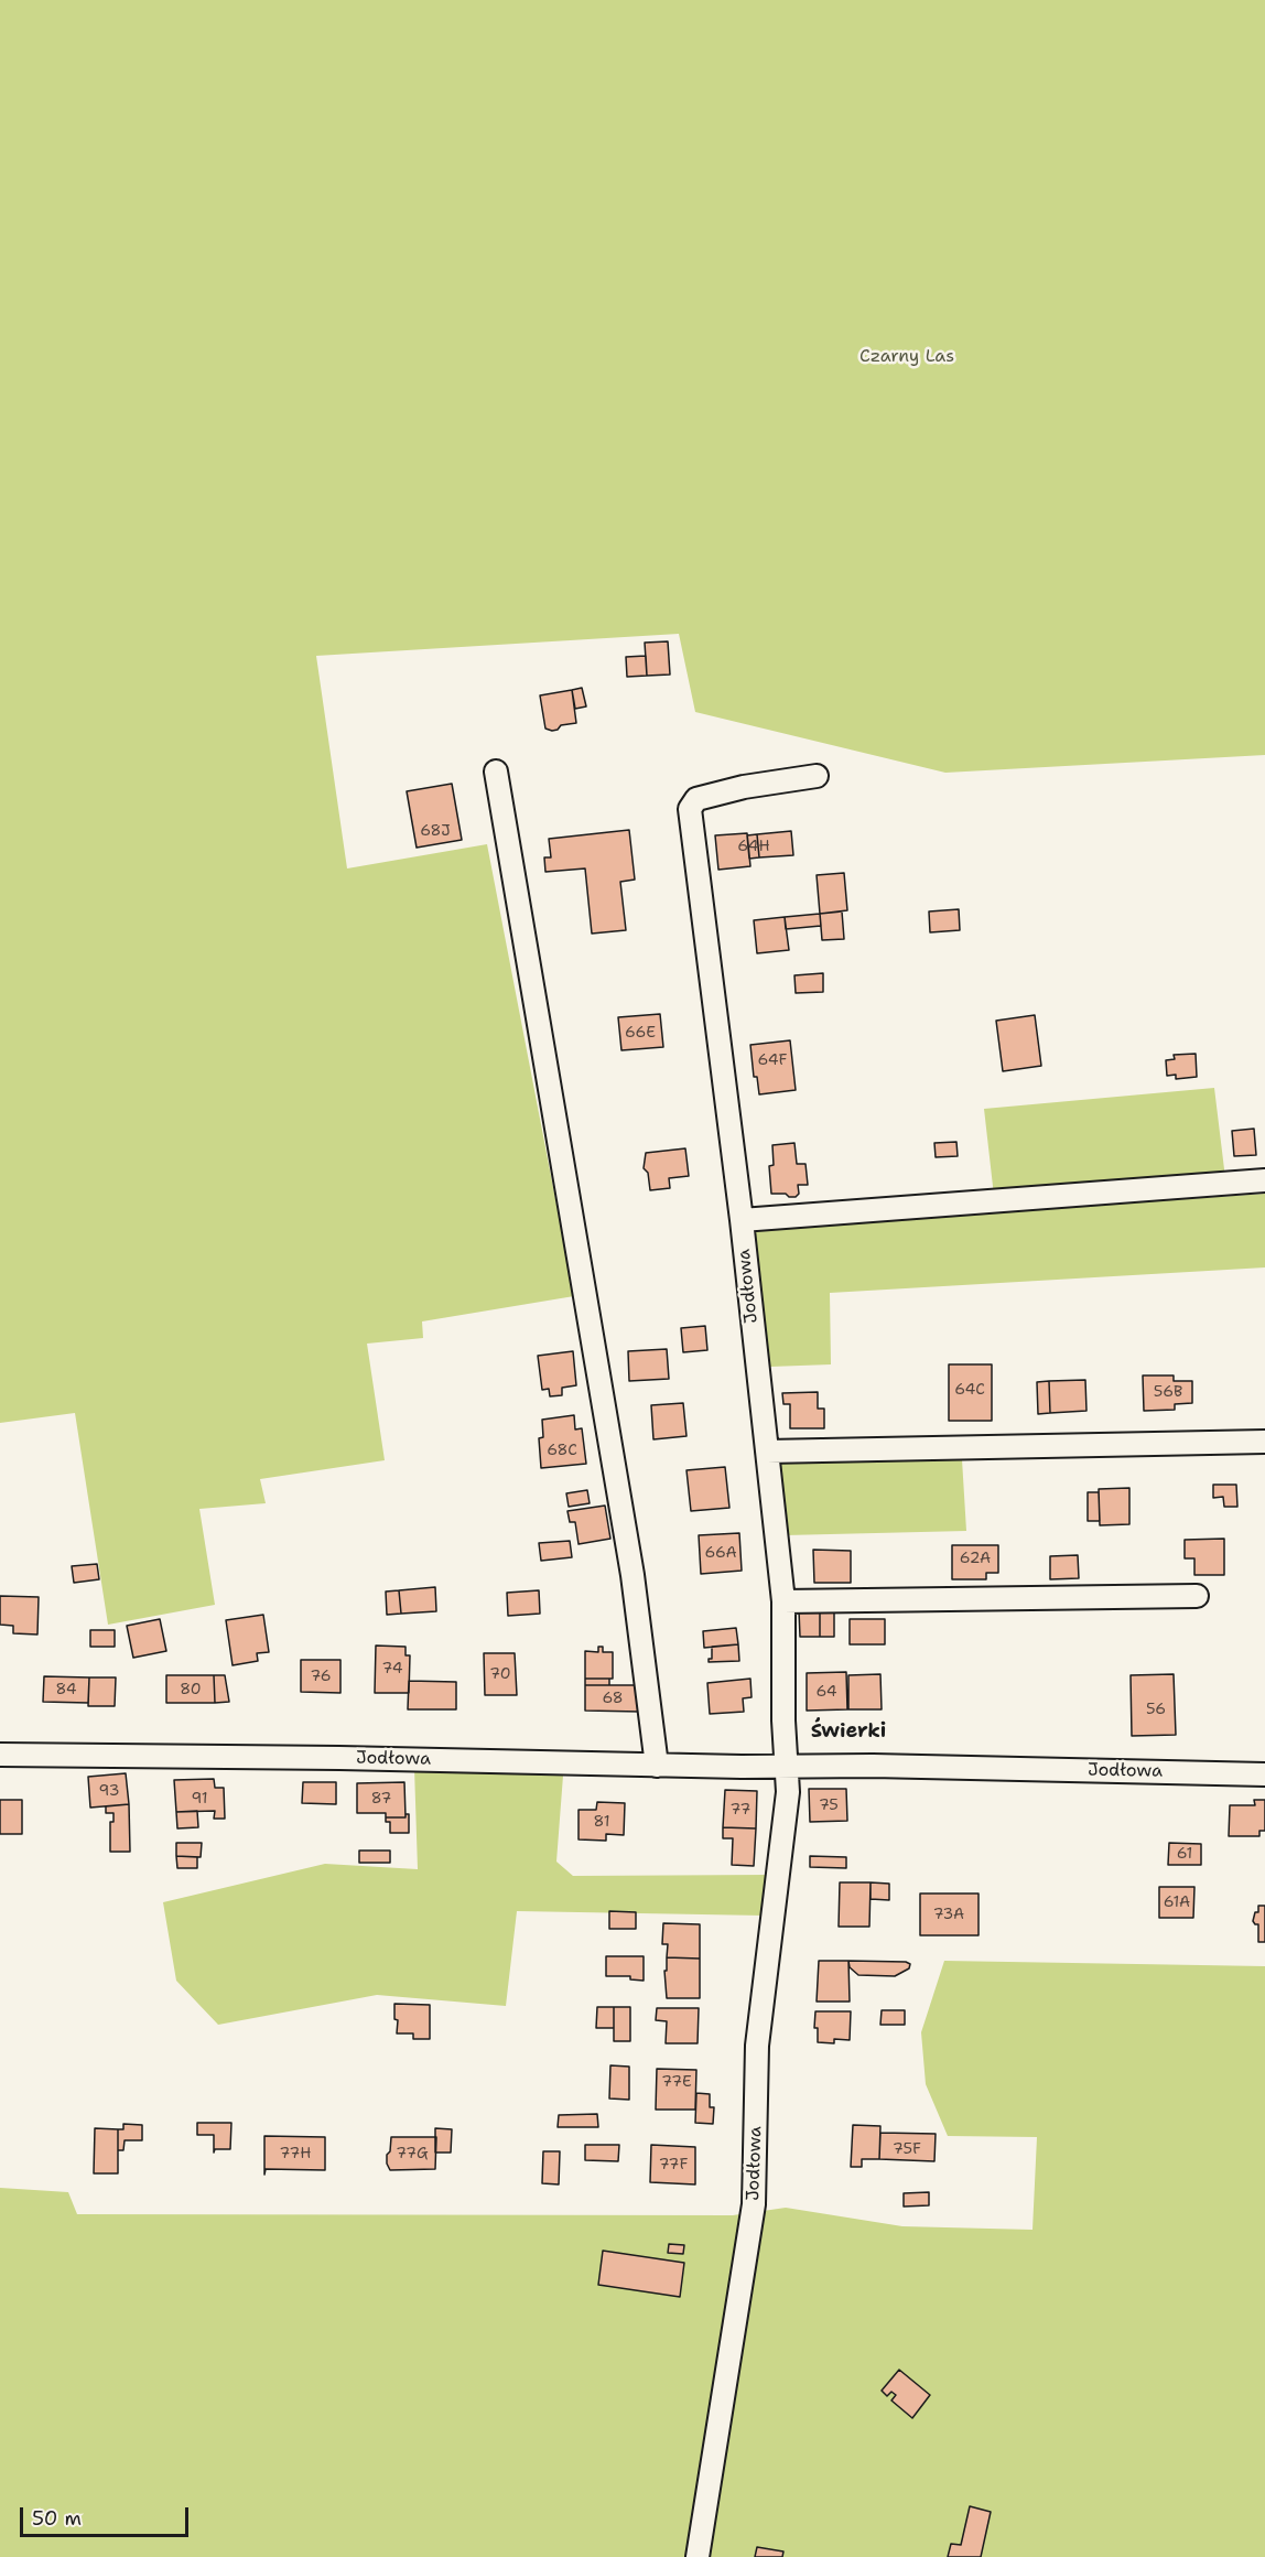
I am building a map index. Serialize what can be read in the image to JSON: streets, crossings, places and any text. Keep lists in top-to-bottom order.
{
  "streets": {
    "street": ["Jodłowa"]
  },
  "districts": ["Świerki"],
  "parks": ["Czarny Las"],
  "house_numbers": [
    "68J",
    "64H",
    "66E",
    "64F",
    "64C",
    "56B",
    "68C",
    "66A",
    "62A",
    "74",
    "70",
    "76",
    "84",
    "80",
    "64",
    "68",
    "56",
    "93",
    "91",
    "87",
    "75",
    "77",
    "81",
    "61",
    "61A",
    "73A",
    "77E",
    "75F",
    "77H",
    "77G",
    "77F"
  ],
  "scale_bar": "50 m"
}
